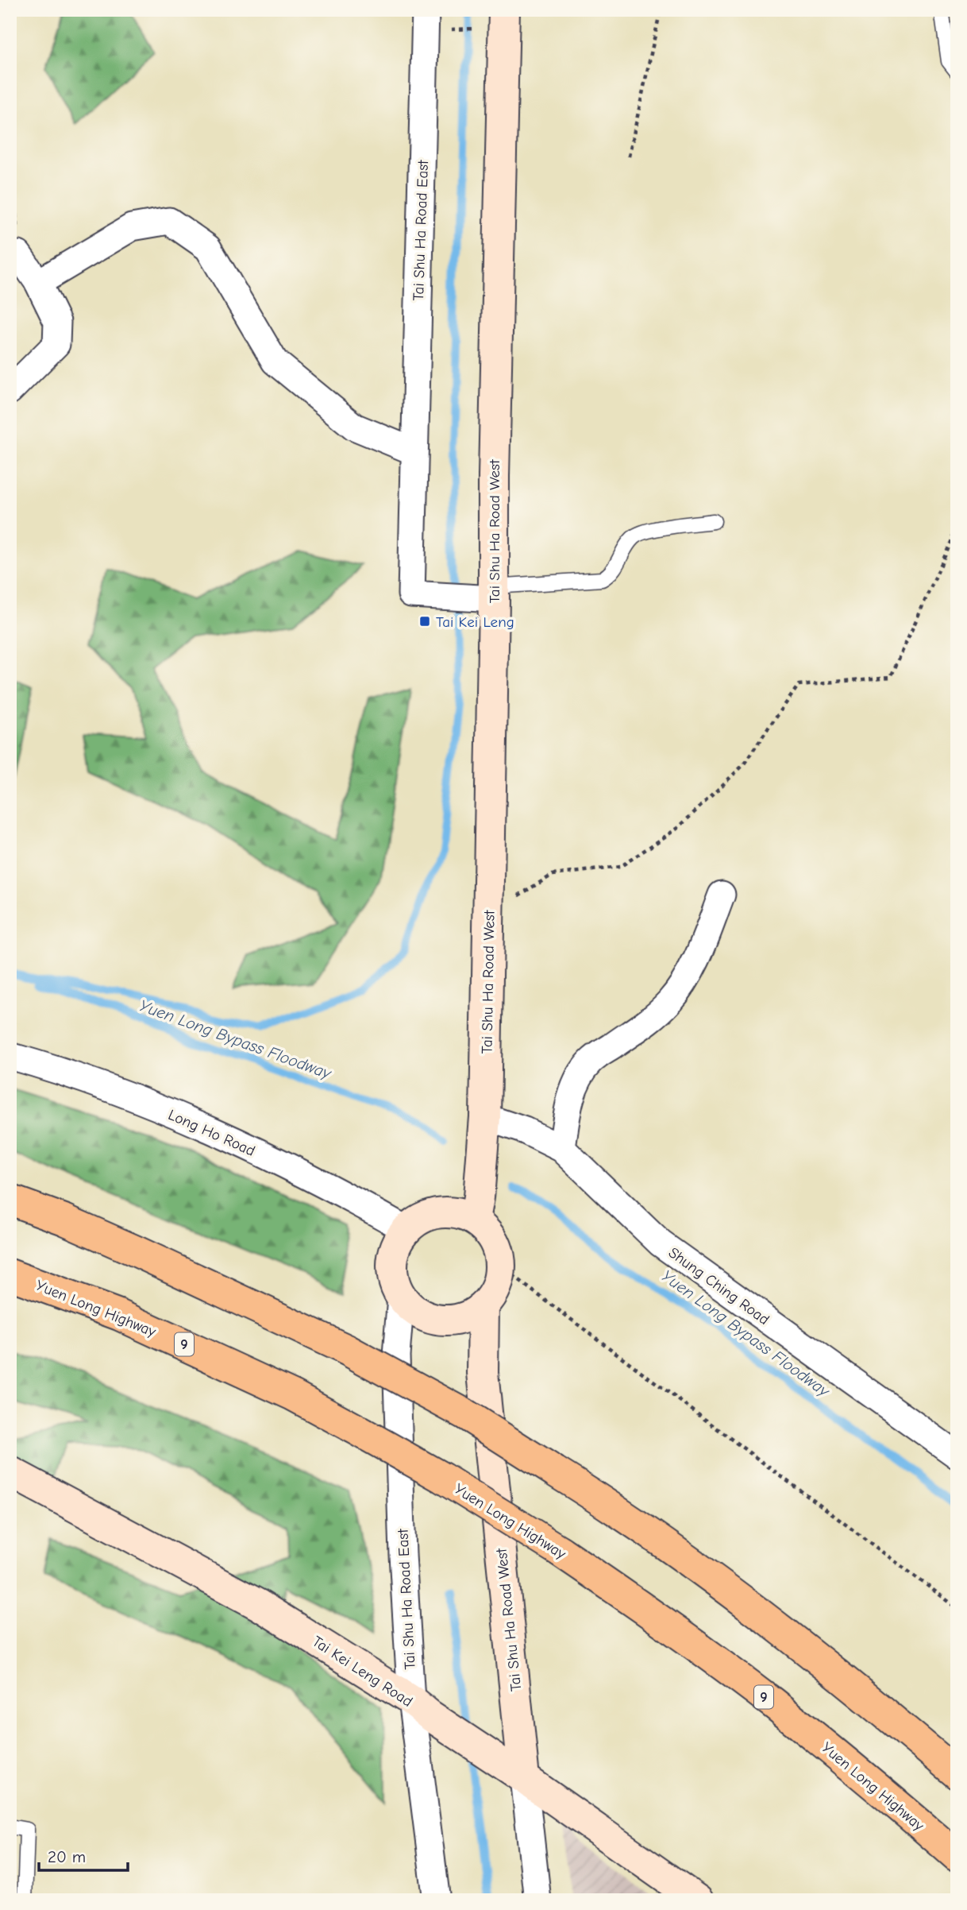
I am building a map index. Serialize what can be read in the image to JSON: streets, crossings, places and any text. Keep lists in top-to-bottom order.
{
  "streets": {
    "highway": ["Yuen Long Highway", "9"],
    "street": [
      "Tai Shu Ha Road East",
      "Tai Shu Ha Road West",
      "Long Ho Road",
      "Shung Ching Road",
      "Tai Kei Leng Road"
    ]
  },
  "crossings": [
    ["Tai Shu Ha Road East", "Tai Shu Ha Road West"],
    ["Tai Shu Ha Road East", "Long Ho Road"],
    ["Tai Shu Ha Road East", "Tai Kei Leng Road"],
    ["Tai Shu Ha Road West", "Long Ho Road"],
    ["Tai Shu Ha Road West", "Shung Ching Road"],
    ["Tai Shu Ha Road West", "Tai Kei Leng Road"]
  ],
  "water": ["Yuen Long Bypass Floodway"],
  "places": {
    "transit": ["Tai Kei Leng"]
  },
  "scale_bar": "20 m"
}
